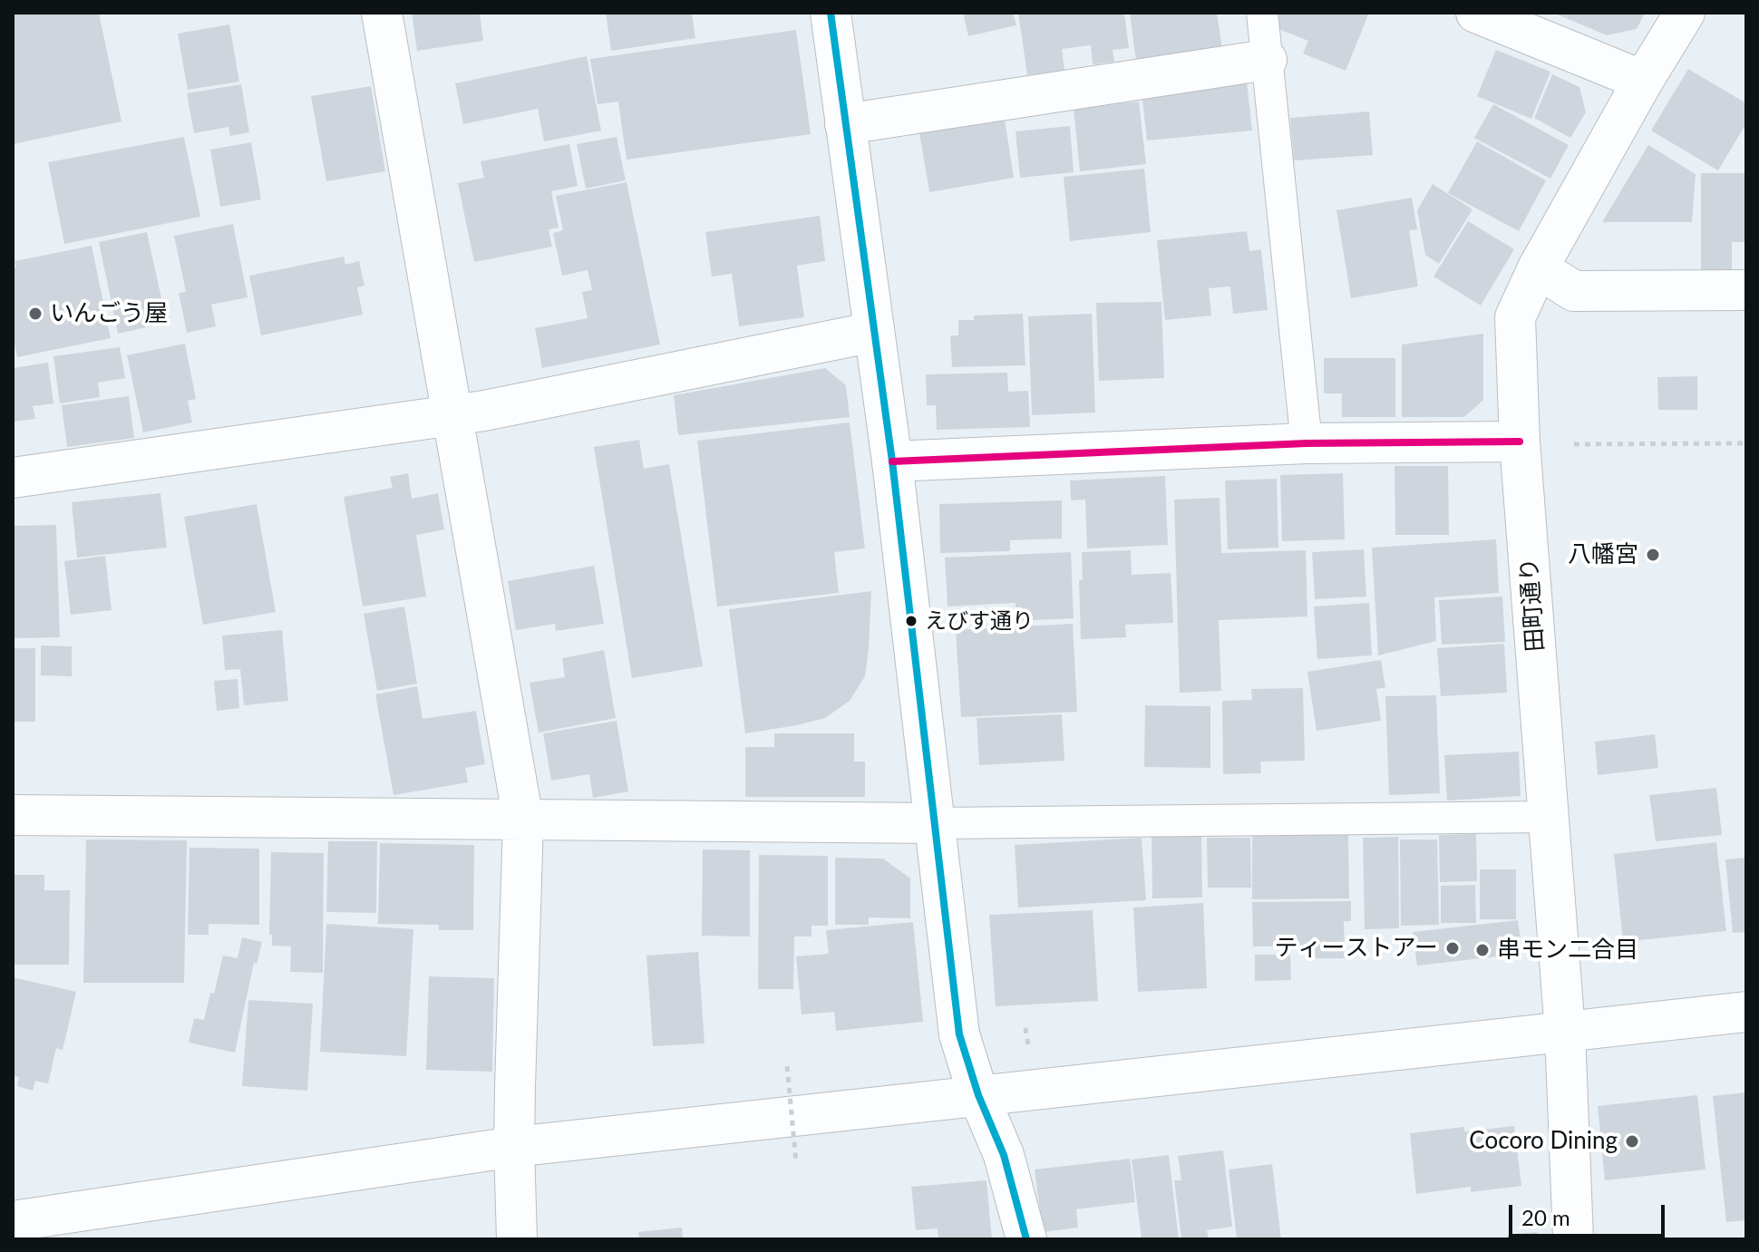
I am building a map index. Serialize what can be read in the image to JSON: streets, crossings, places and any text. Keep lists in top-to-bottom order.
{
  "streets": {
    "street": ["田町通り"]
  },
  "places": [
    "いんごう屋",
    "八幡宮",
    "えびす通り",
    "ティーストアー",
    "串モン二合目",
    "Cocoro Dining"
  ],
  "scale_bar": "20 m"
}
